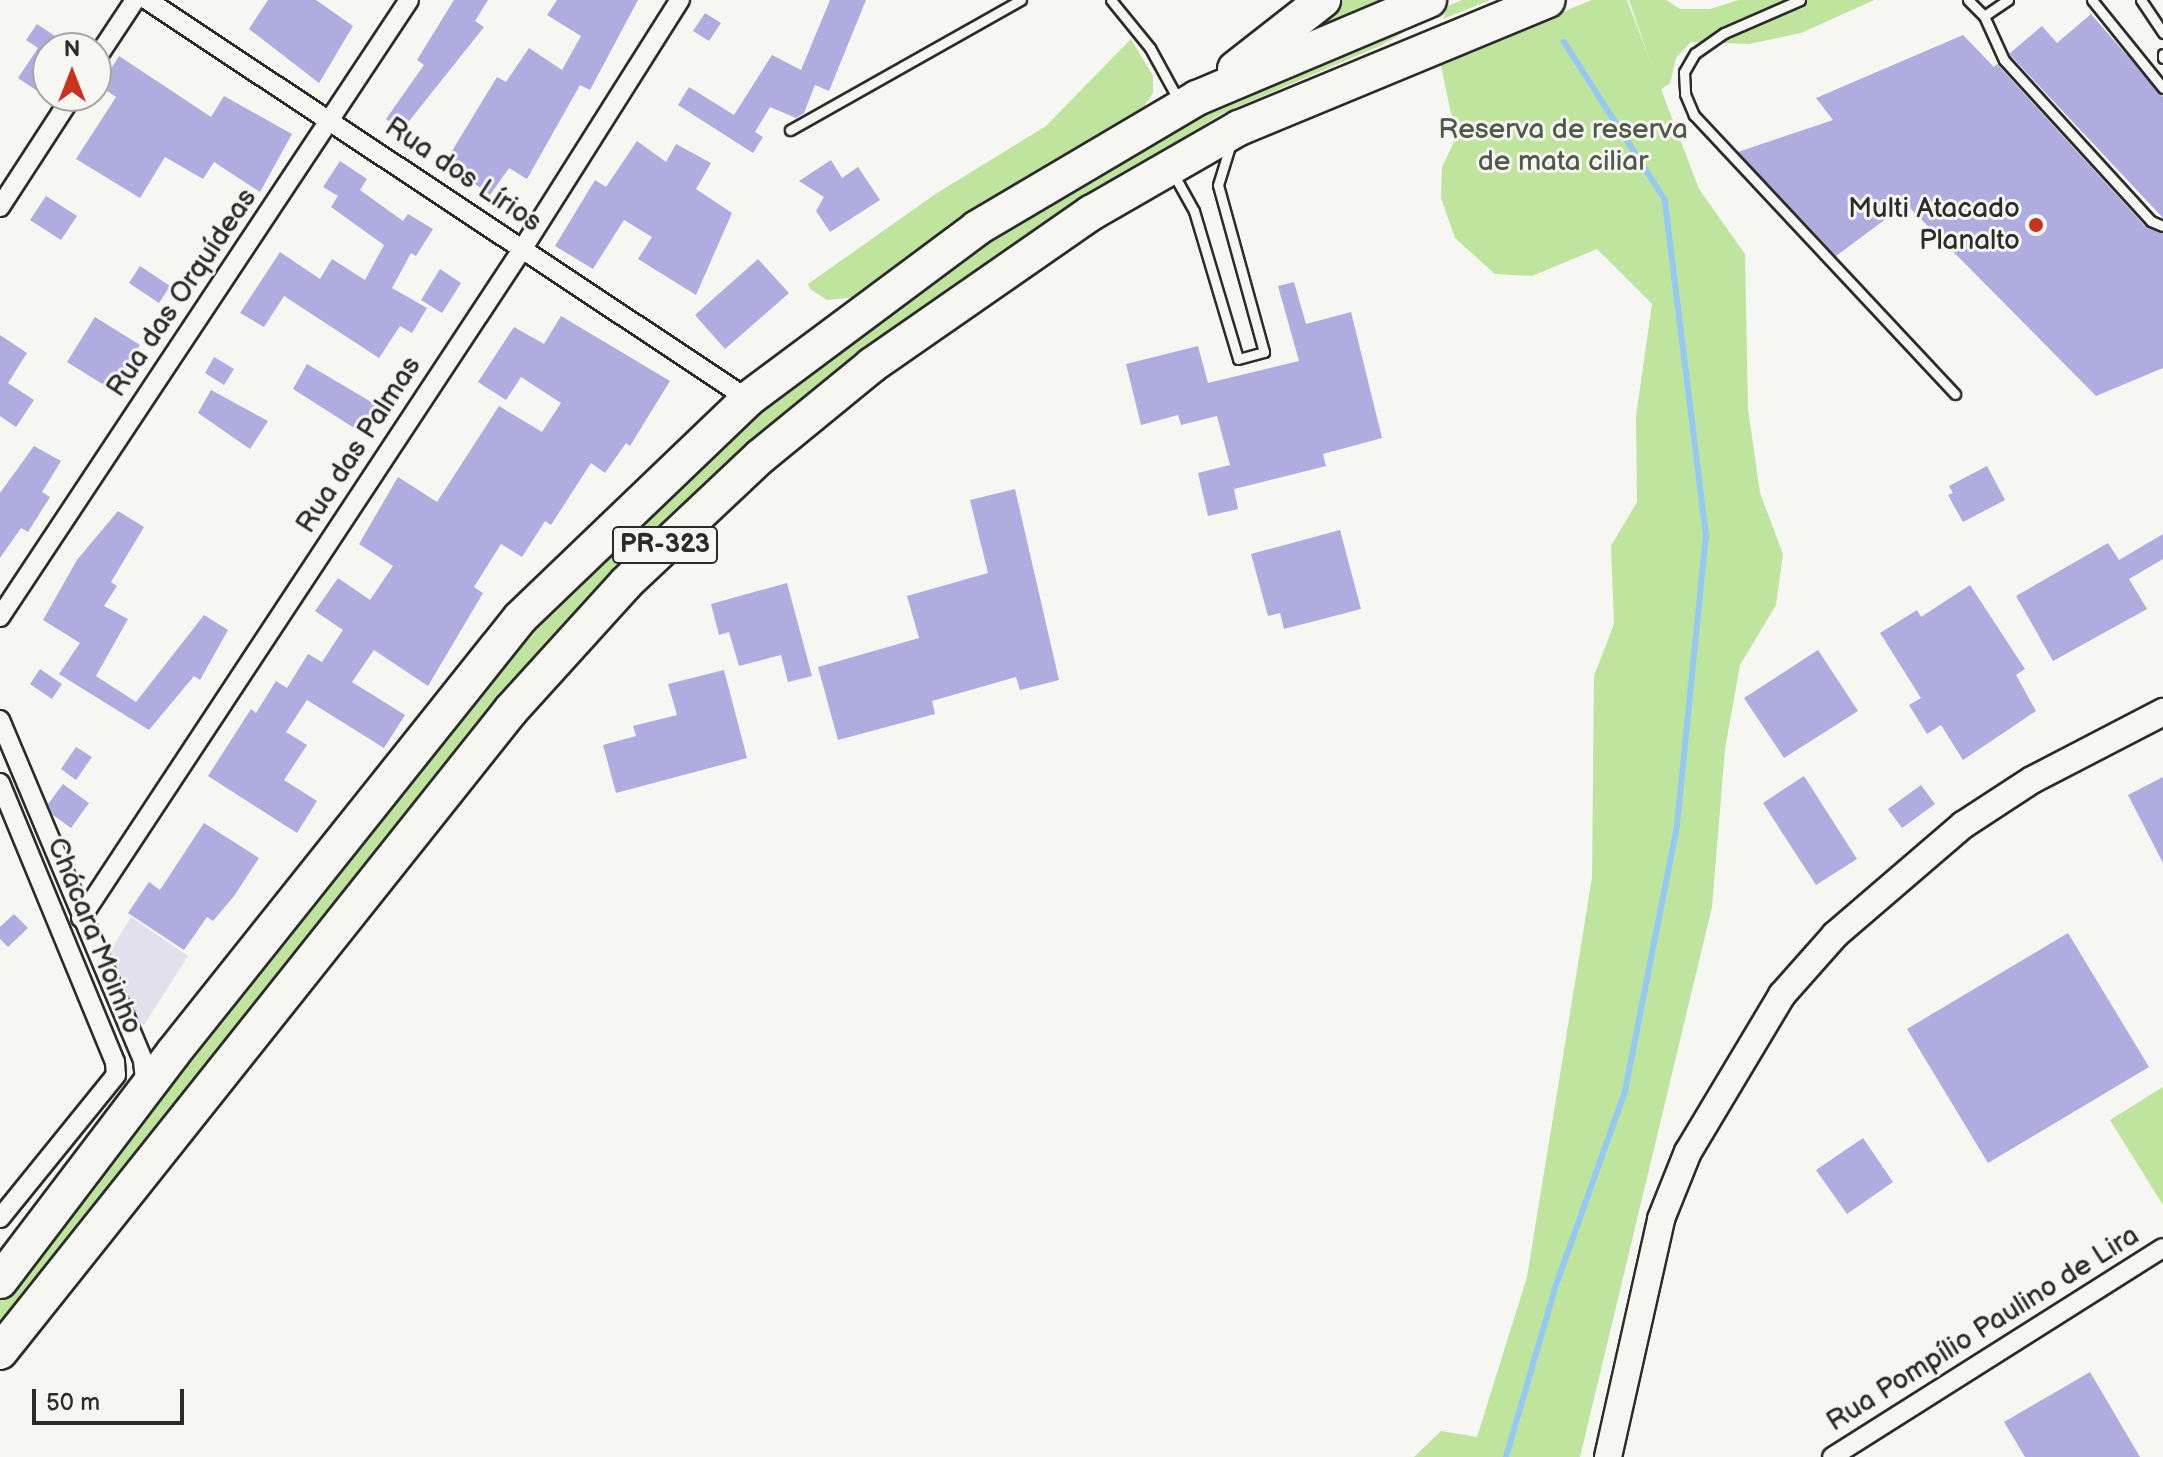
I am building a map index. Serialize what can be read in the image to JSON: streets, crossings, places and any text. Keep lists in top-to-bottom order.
{
  "streets": {
    "highway": ["PR-323"],
    "street": [
      "Rua dos Lírios",
      "Rua das Orquídeas",
      "Rua das Palmas",
      "Chácara Moinho",
      "Rua Pompílio Paulino de Lira"
    ]
  },
  "crossings": [
    ["Rua dos Lírios", "Rua das Orquídeas"],
    ["Rua dos Lírios", "Rua das Palmas"],
    ["Rua dos Lírios", "PR-323"]
  ],
  "parks": ["Reserva de reserva de mata ciliar"],
  "places": ["Multi Atacado Planalto"],
  "scale_bar": "50 m",
  "north": "top"
}
